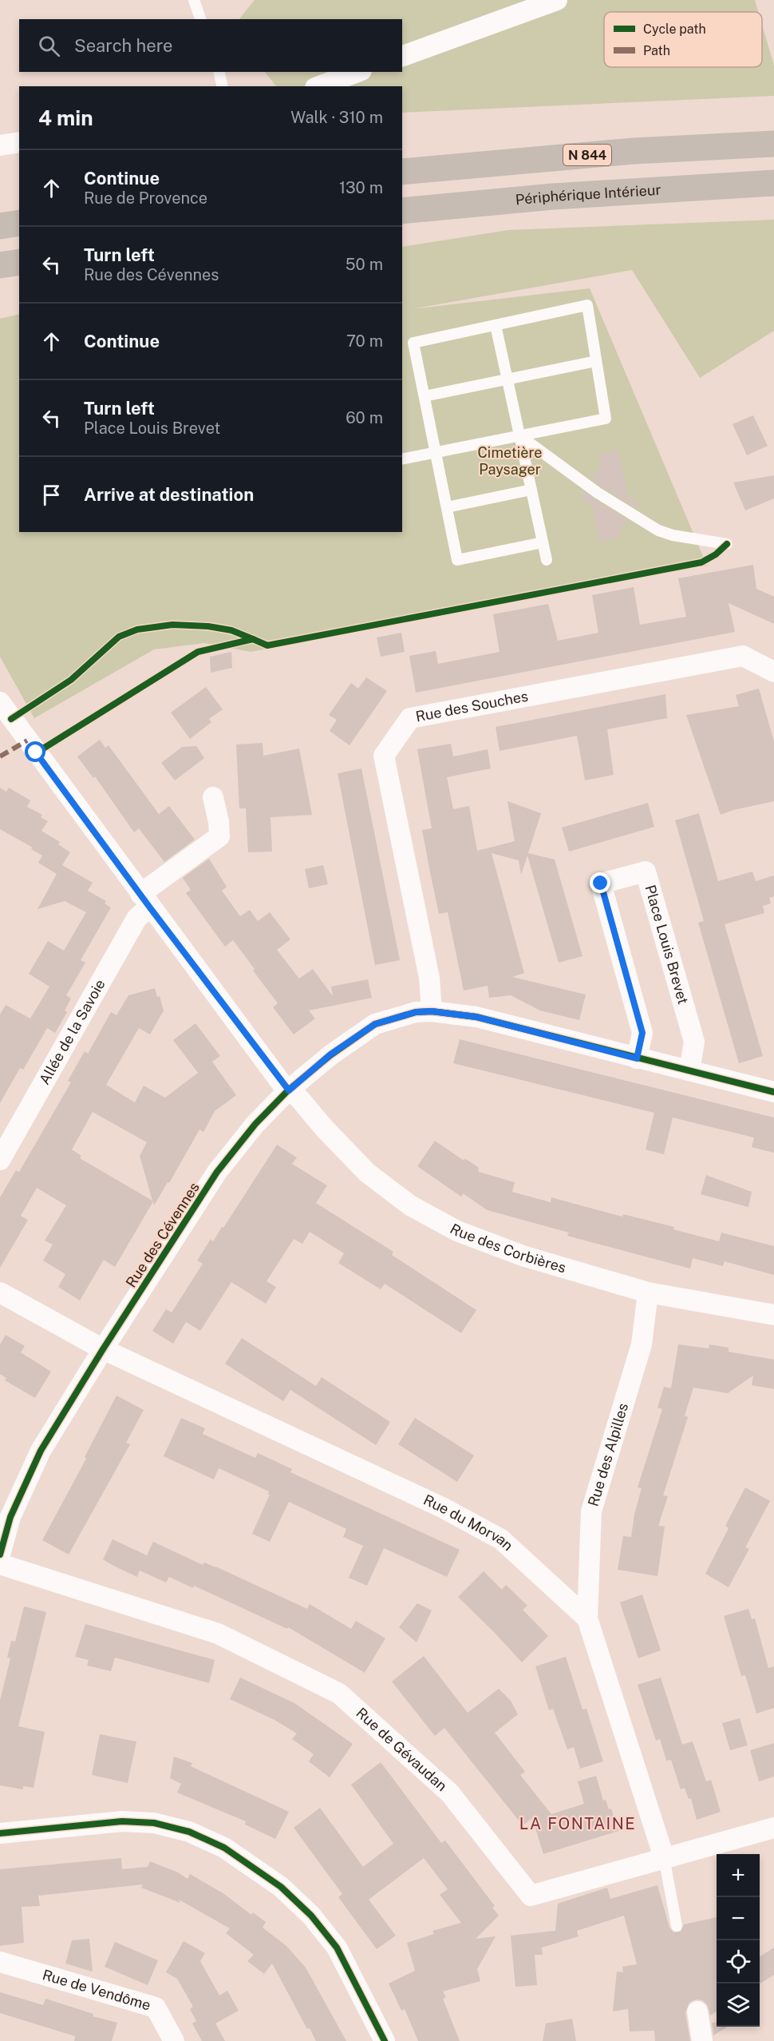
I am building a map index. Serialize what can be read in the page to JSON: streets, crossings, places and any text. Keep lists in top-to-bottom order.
{
  "streets": {
    "highway": ["N 844", "Périphérique Intérieur"],
    "street": [
      "Rue des Souches",
      "Place Louis Brevet",
      "Allée de la Savoie",
      "Rue des Cévennes",
      "Rue des Corbières",
      "Rue des Alpilles",
      "Rue du Morvan",
      "Rue de Gévaudan",
      "Rue de Vendôme"
    ]
  },
  "crossings": [
    ["Rue des Souches", "Rue des Cévennes"],
    ["Place Louis Brevet", "Rue des Cévennes"],
    ["Allée de la Savoie", "Rue des Corbières"],
    ["Rue des Cévennes", "Rue des Corbières"],
    ["Rue des Cévennes", "Rue du Morvan"],
    ["Rue des Corbières", "Rue des Alpilles"],
    ["Rue des Alpilles", "Rue du Morvan"],
    ["Rue du Morvan", "Rue de Gévaudan"]
  ],
  "districts": ["LA FONTAINE"],
  "parks": ["Cimetière Paysager"],
  "legend": ["Cycle path", "Path"],
  "page": {
    "search": "Search here",
    "heading": ["4 min", "Walk · 310 m"],
    "list": [
      ["Continue", "Rue de Provence", "130 m"],
      ["Turn left", "Rue des Cévennes", "50 m"],
      ["Continue", "70 m"],
      ["Turn left", "Place Louis Brevet", "60 m"],
      "Arrive at destination"
    ],
    "map_buttons": ["+", "−"]
  }
}
